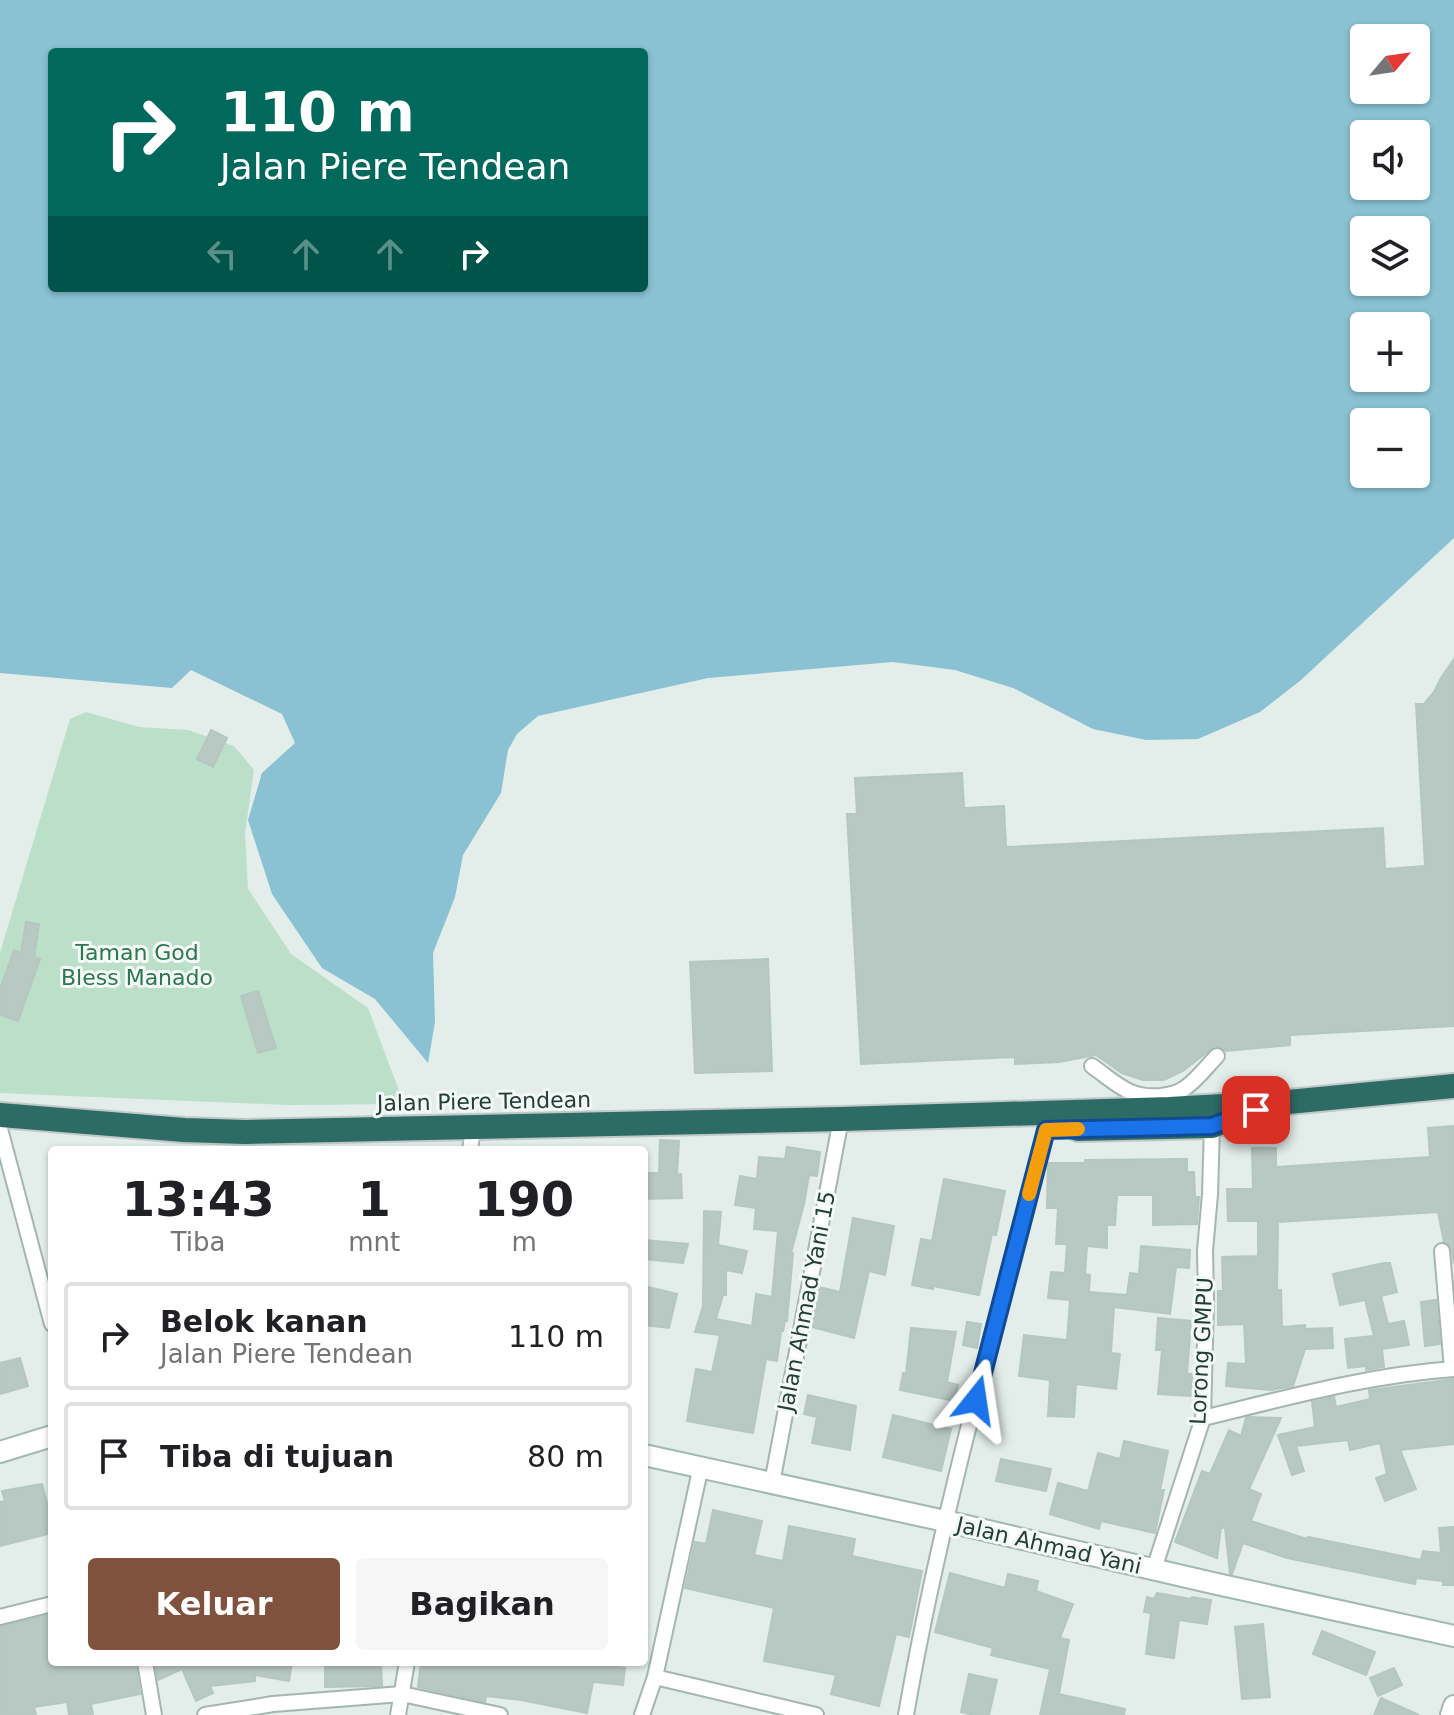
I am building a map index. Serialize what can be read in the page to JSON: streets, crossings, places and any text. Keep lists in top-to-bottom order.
{
  "streets": {
    "highway": ["Jalan Piere Tendean"],
    "main road": ["Jalan Ahmad Yani"],
    "street": ["Jalan Ahmad Yani 15", "Lorong GMPU"]
  },
  "crossings": [
    ["Jalan Piere Tendean", "Jalan Ahmad Yani 15"],
    ["Jalan Piere Tendean", "Lorong GMPU"],
    ["Jalan Ahmad Yani 15", "Jalan Ahmad Yani"],
    ["Lorong GMPU", "Jalan Ahmad Yani"]
  ],
  "parks": ["Taman God Bless Manado"],
  "north": "top right",
  "page": {
    "map_buttons": ["+", "−"],
    "turn": ["110 m", "Jalan Piere Tendean"],
    "eta": [
      "13:43",
      "Tiba",
      "1",
      "mnt",
      "190",
      "m"
    ],
    "list": [
      {
        "name": "Belok kanan",
        "note": "Jalan Piere Tendean",
        "value": "110 m"
      },
      {
        "name": "Tiba di tujuan",
        "value": "80 m"
      }
    ],
    "buttons": ["Keluar", "Bagikan"]
  }
}
